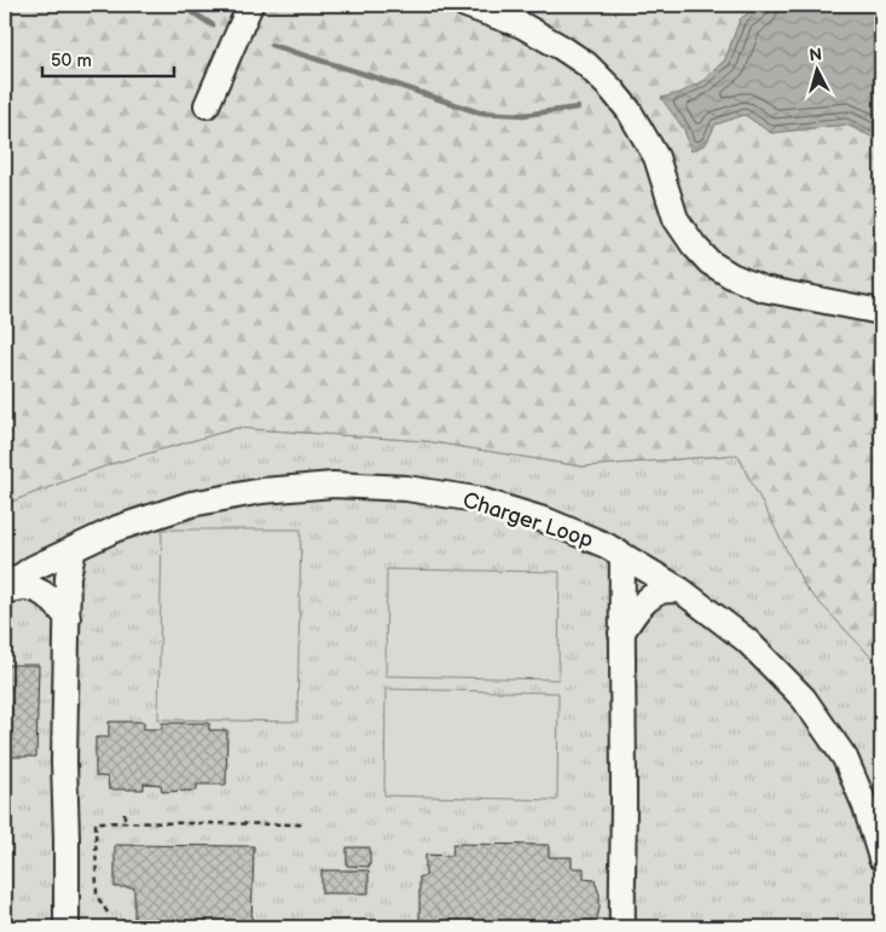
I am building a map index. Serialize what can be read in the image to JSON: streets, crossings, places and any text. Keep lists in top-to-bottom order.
{
  "streets": {
    "street": ["Charger Loop"]
  },
  "scale_bar": "50 m",
  "north": "top"
}
